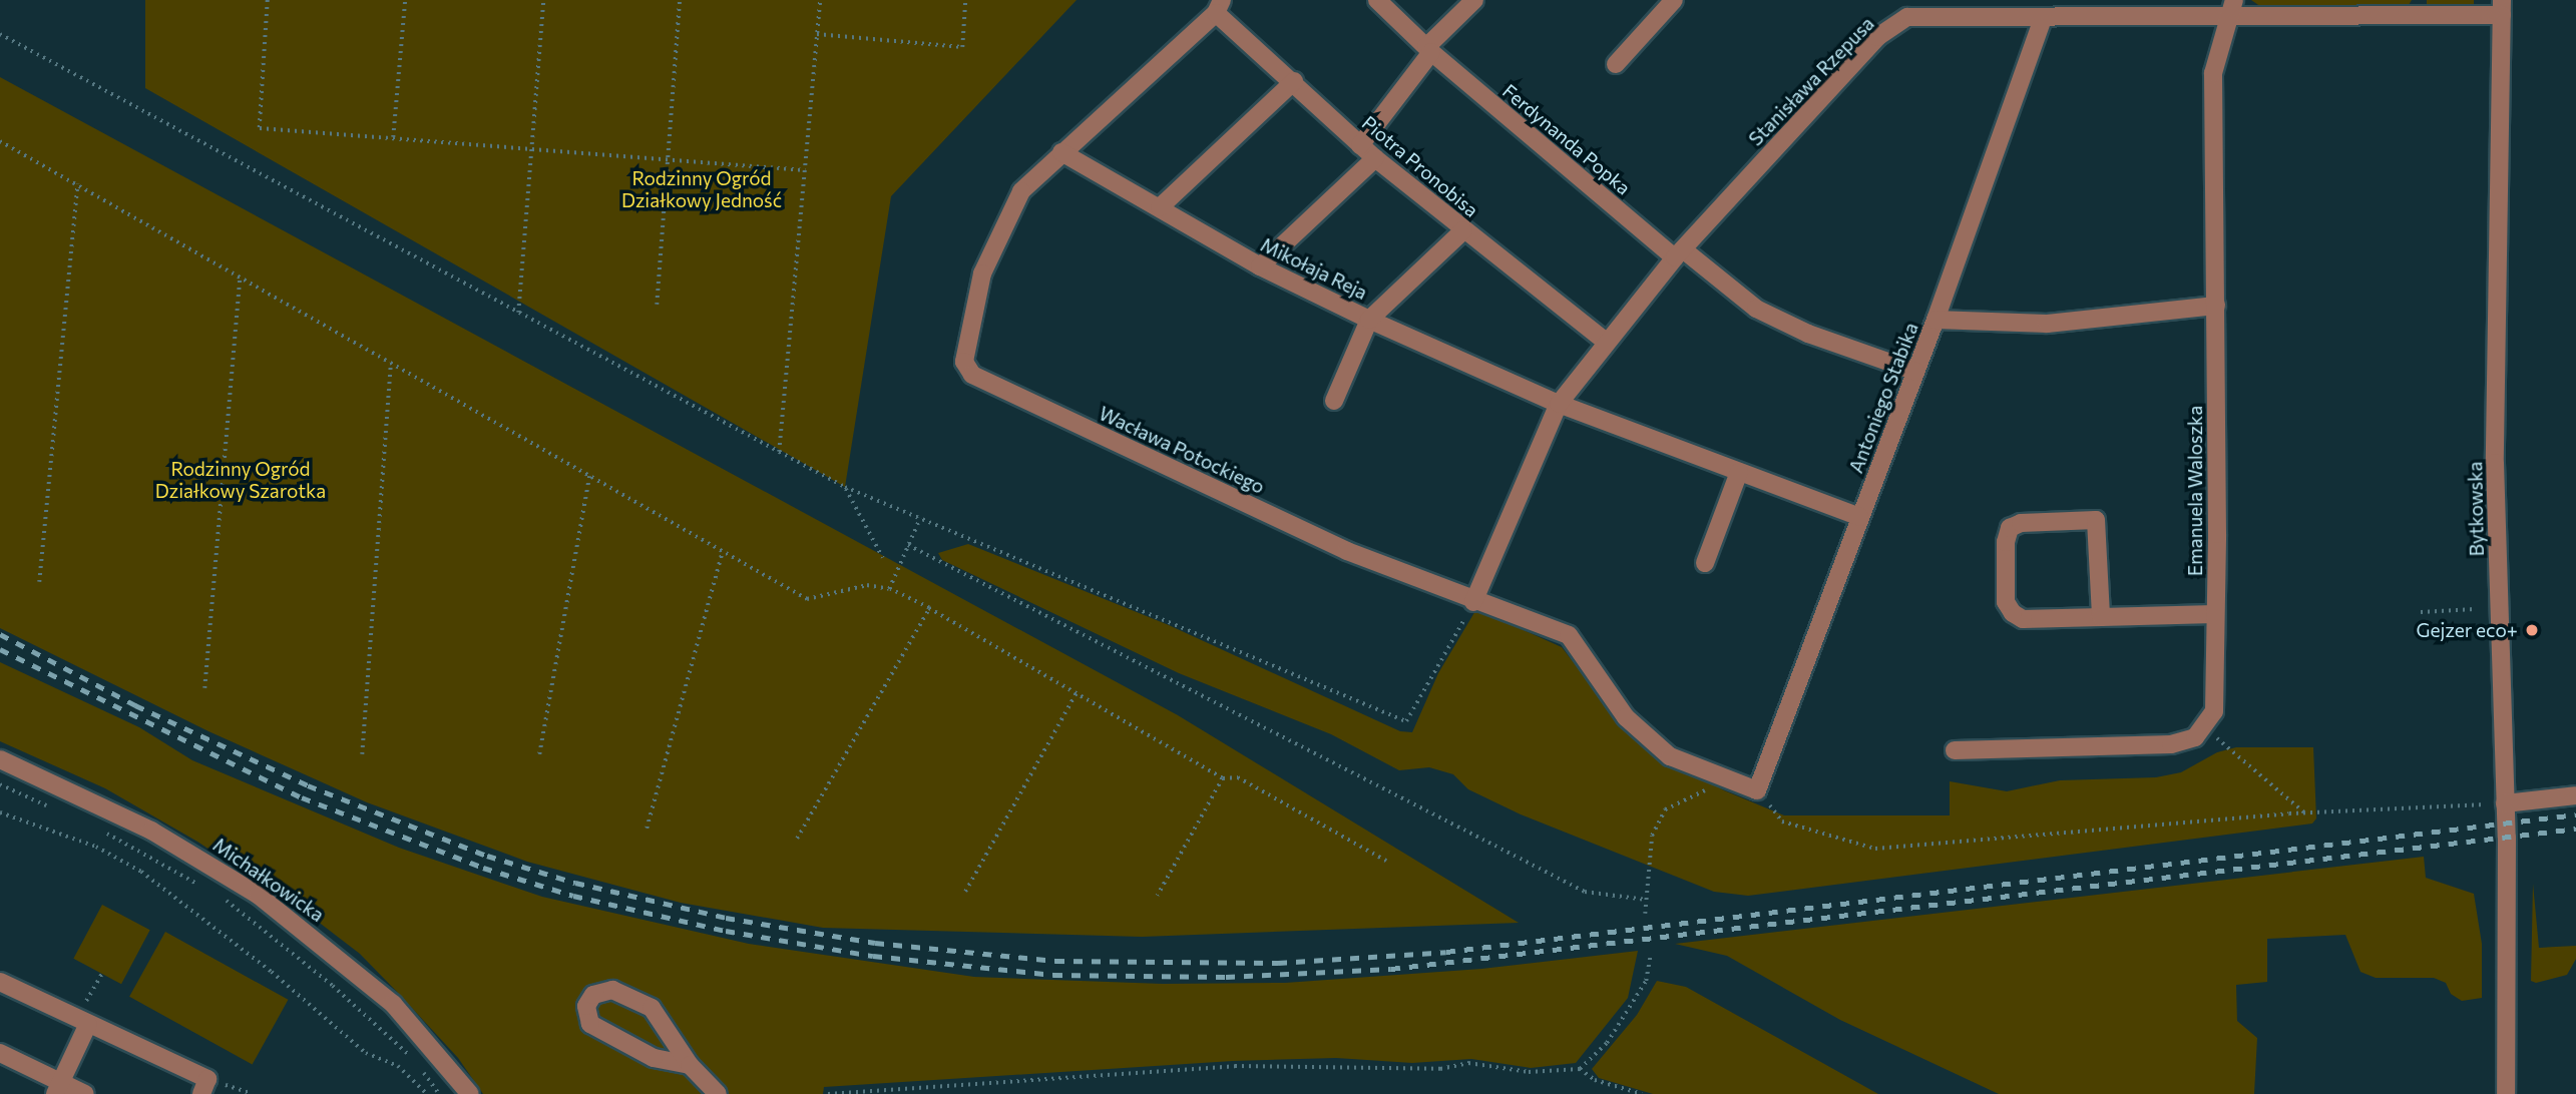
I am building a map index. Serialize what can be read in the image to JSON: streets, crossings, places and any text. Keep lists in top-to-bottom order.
{
  "streets": {
    "street": [
      "Stanisława Rzepusa",
      "Ferdynanda Popka",
      "Piotra Pronobisa",
      "Mikołaja Reja",
      "Antoniego Stabika",
      "Wacława Potockiego",
      "Emanuela Waloszka",
      "Bytkowska",
      "Michałkowicka"
    ]
  },
  "crossings": [
    ["Stanisława Rzepusa", "Ferdynanda Popka"],
    ["Stanisława Rzepusa", "Piotra Pronobisa"],
    ["Stanisława Rzepusa", "Mikołaja Reja"],
    ["Stanisława Rzepusa", "Antoniego Stabika"],
    ["Stanisława Rzepusa", "Wacława Potockiego"],
    ["Stanisława Rzepusa", "Emanuela Waloszka"],
    ["Stanisława Rzepusa", "Bytkowska"],
    ["Ferdynanda Popka", "Antoniego Stabika"],
    ["Piotra Pronobisa", "Wacława Potockiego"],
    ["Mikołaja Reja", "Antoniego Stabika"],
    ["Mikołaja Reja", "Wacława Potockiego"],
    ["Antoniego Stabika", "Wacława Potockiego"]
  ],
  "parks": ["Rodzinny Ogród Działkowy Jedność", "Rodzinny Ogród Działkowy Szarotka"],
  "places": ["Gejzer eco+"]
}
